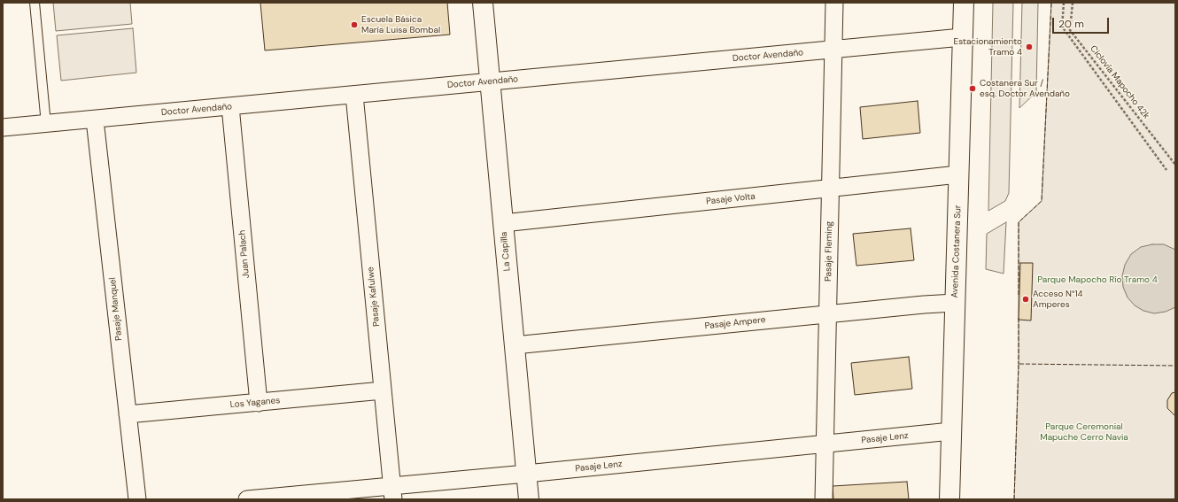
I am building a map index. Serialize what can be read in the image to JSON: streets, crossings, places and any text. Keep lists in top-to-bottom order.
{
  "streets": {
    "street": [
      "Doctor Avendaño",
      "Pasaje Volta",
      "La Capilla",
      "Pasaje Fleming",
      "Avenida Costanera Sur",
      "Juan Palach",
      "Pasaje Kafulwe",
      "Pasaje Manquel",
      "Pasaje Ampere",
      "Los Yaganes",
      "Pasaje Lenz"
    ],
    "path": ["Ciclovía Mapocho 42k"]
  },
  "crossings": [
    ["Doctor Avendaño", "La Capilla"],
    ["Doctor Avendaño", "Pasaje Fleming"],
    ["Doctor Avendaño", "Avenida Costanera Sur"],
    ["Doctor Avendaño", "Juan Palach"],
    ["Doctor Avendaño", "Pasaje Kafulwe"],
    ["Doctor Avendaño", "Pasaje Manquel"],
    ["Pasaje Volta", "La Capilla"],
    ["Pasaje Volta", "Pasaje Fleming"],
    ["Pasaje Volta", "Avenida Costanera Sur"],
    ["La Capilla", "Pasaje Ampere"],
    ["La Capilla", "Pasaje Lenz"],
    ["Pasaje Fleming", "Pasaje Ampere"],
    ["Pasaje Fleming", "Pasaje Lenz"],
    ["Avenida Costanera Sur", "Pasaje Ampere"],
    ["Avenida Costanera Sur", "Pasaje Lenz"],
    ["Juan Palach", "Los Yaganes"],
    ["Pasaje Kafulwe", "Los Yaganes"],
    ["Pasaje Kafulwe", "Pasaje Lenz"],
    ["Pasaje Manquel", "Los Yaganes"]
  ],
  "parks": ["Parque Mapocho Río Tramo 4", "Parque Ceremonial Mapuche Cerro Navia"],
  "places": [
    "Escuela Básica María Luisa Bombal",
    "Estacionamiento Tramo 4",
    "Costanera Sur / esq. Doctor Avendaño",
    "Acceso N°14 Amperes"
  ],
  "scale_bar": "20 m"
}
